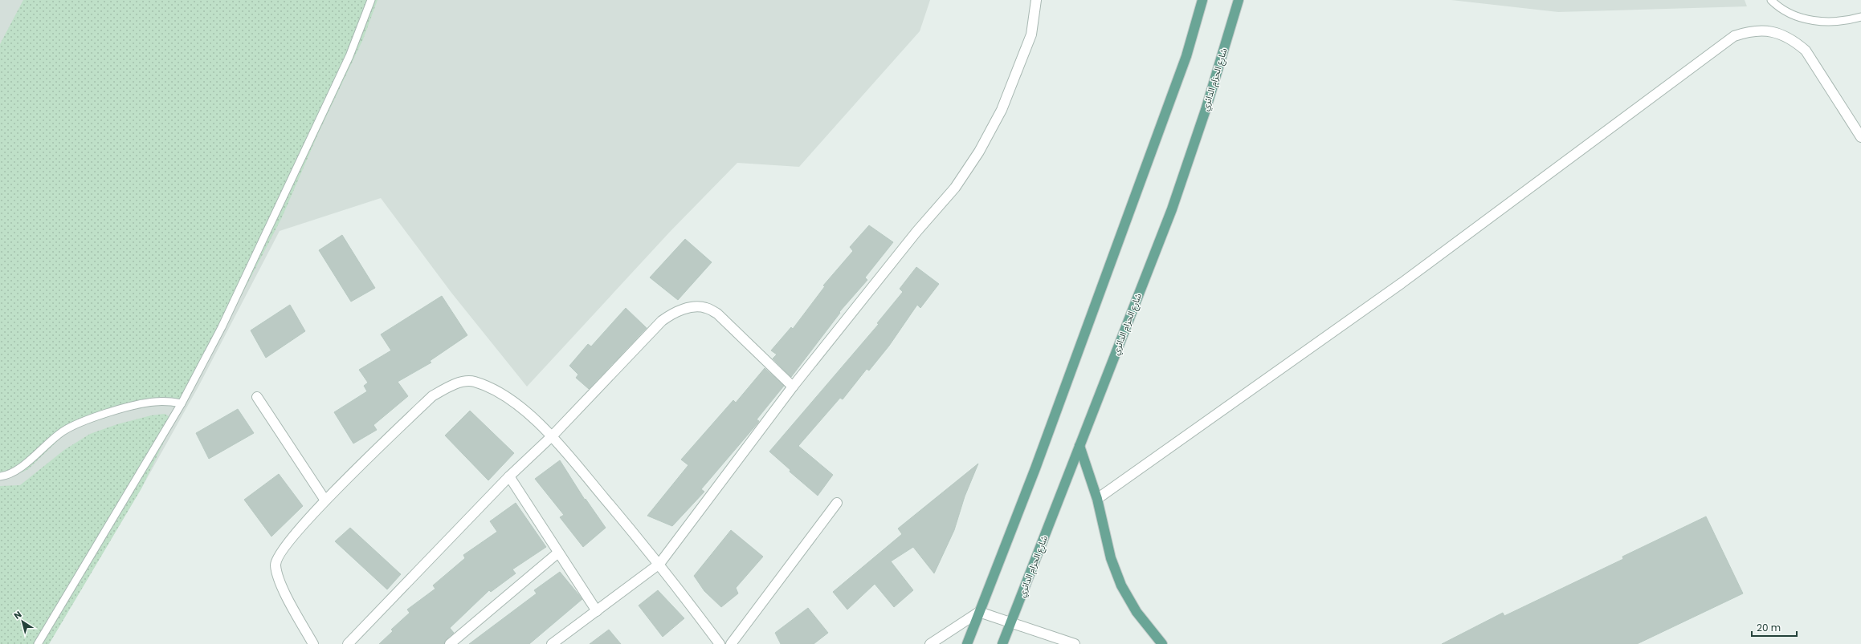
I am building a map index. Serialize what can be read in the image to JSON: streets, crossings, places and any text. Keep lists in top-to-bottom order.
{
  "streets": {
    "main road": ["شارع الحزام الدائري"]
  },
  "scale_bar": "20 m",
  "north": "top left"
}
